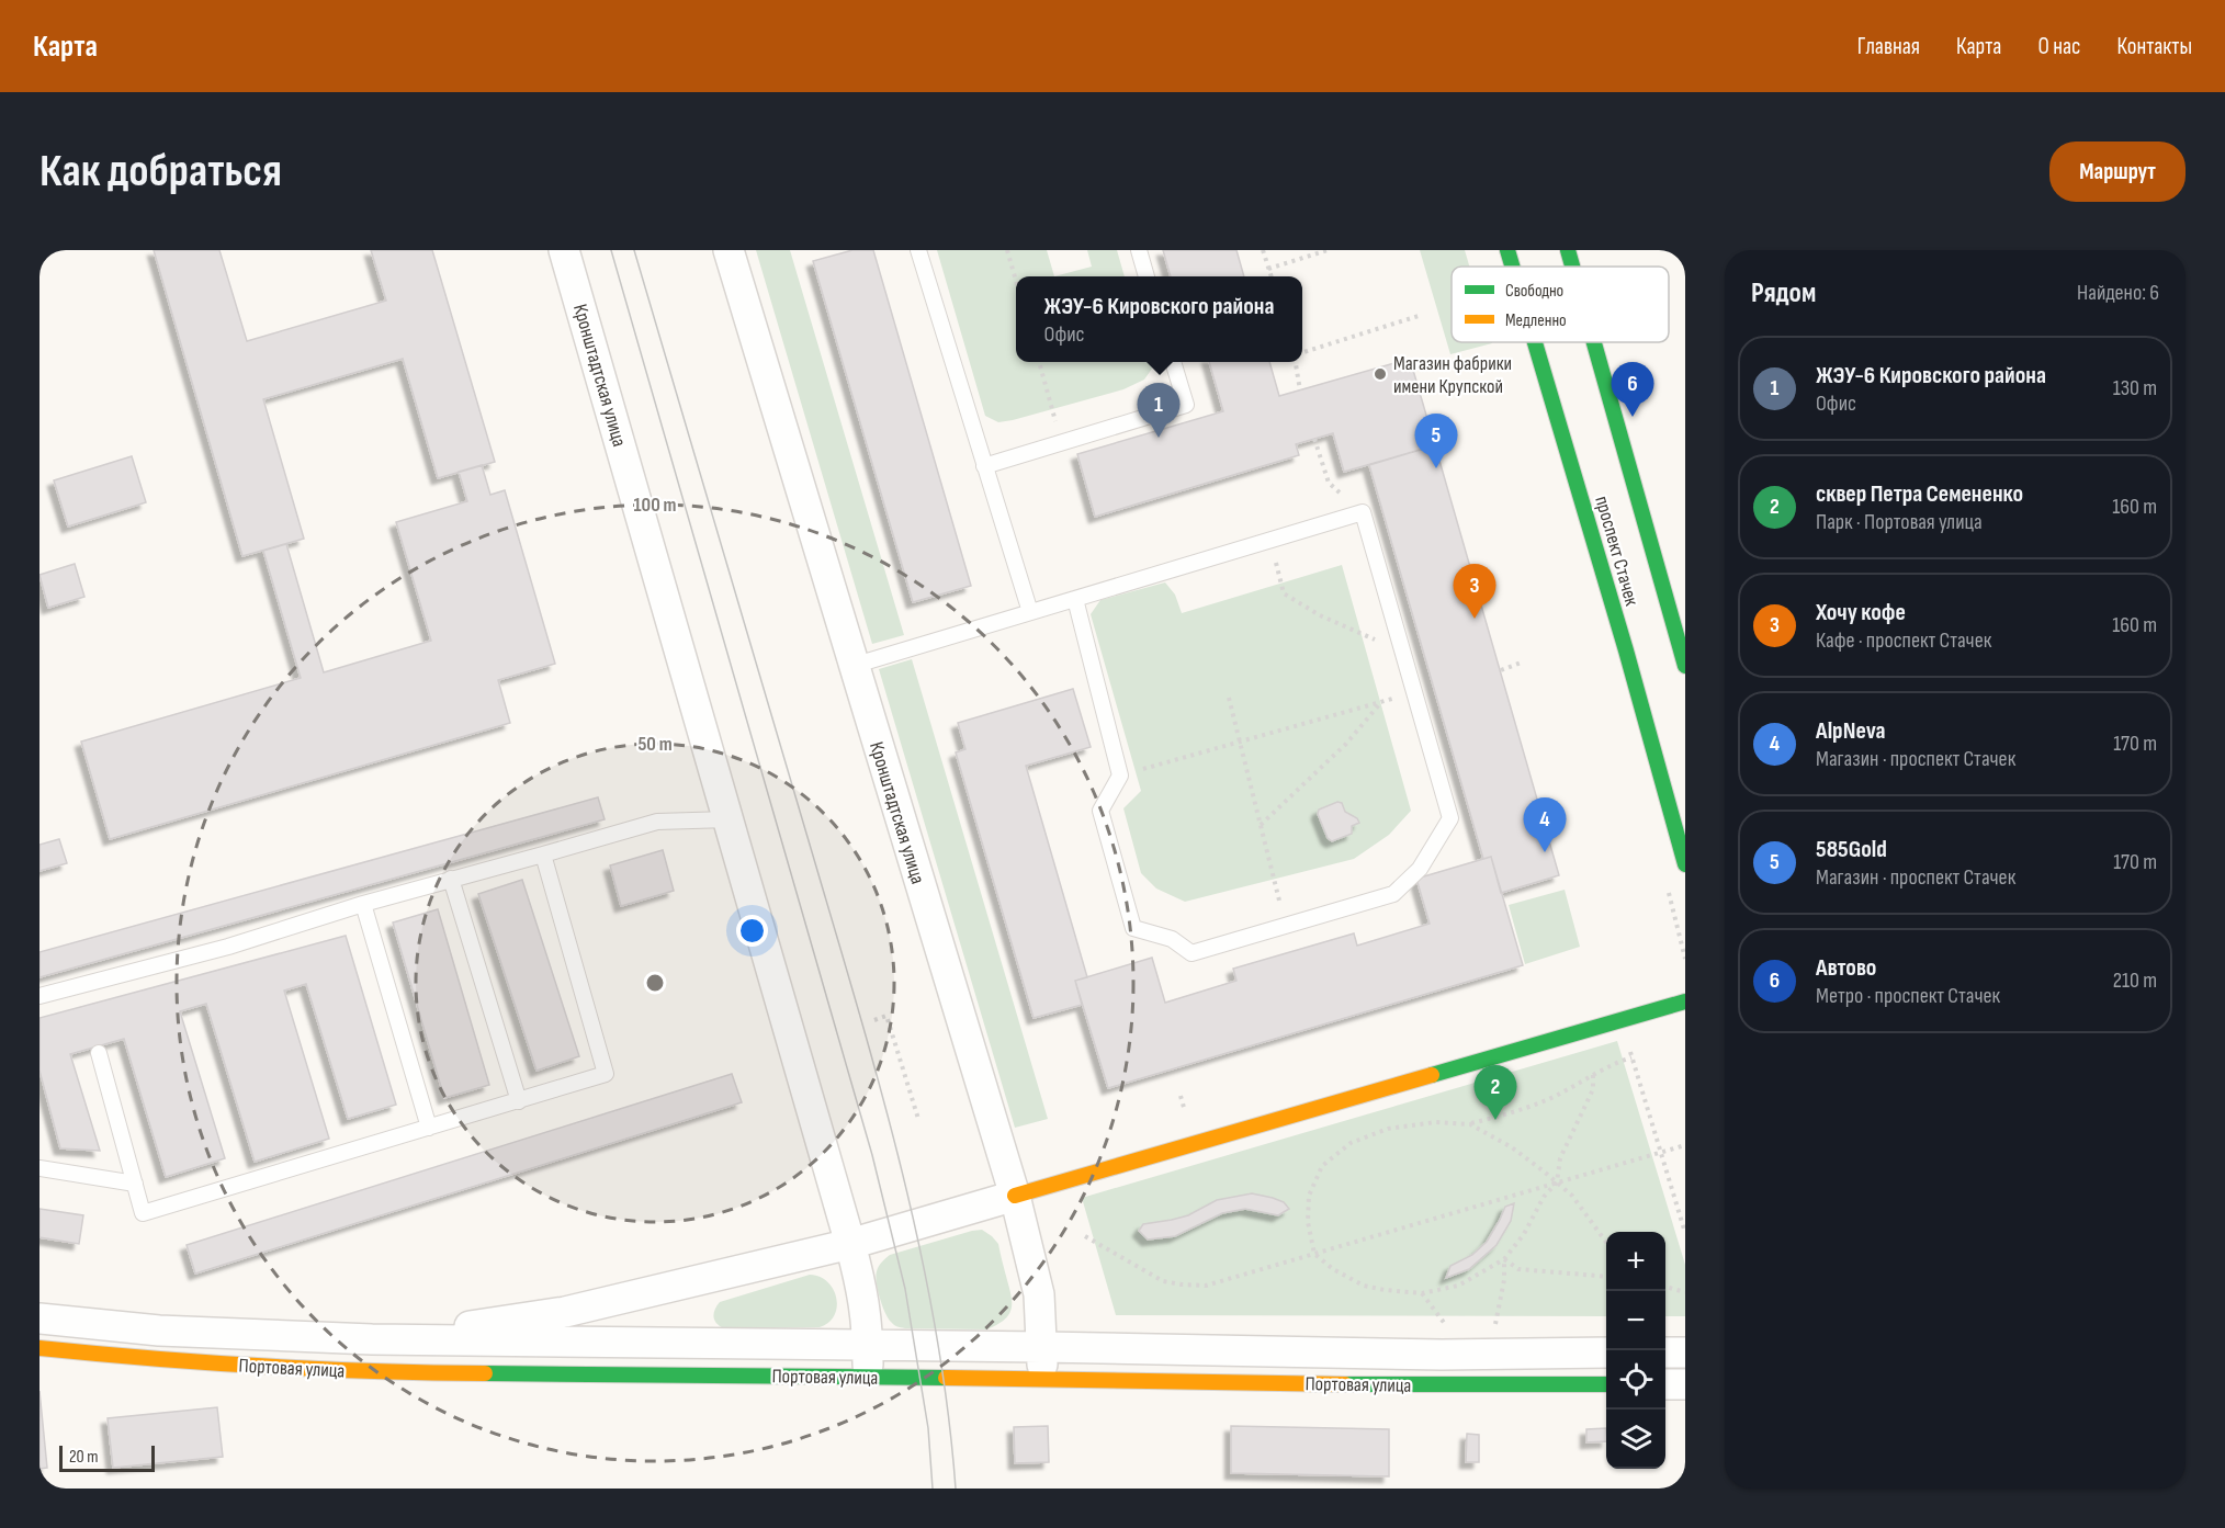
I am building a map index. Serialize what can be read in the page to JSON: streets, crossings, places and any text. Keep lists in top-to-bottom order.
{
  "streets": {
    "street": ["Кронштадтская улица", "проспект Стачек", "Портовая улица"]
  },
  "crossings": [
    ["Кронштадтская улица", "Портовая улица"]
  ],
  "places": ["Магазин фабрики имени Крупской"],
  "legend": ["Свободно", "Медленно"],
  "scale_bar": "20 m",
  "page": {
    "header": "Карта",
    "nav": [
      "Главная",
      "Карта",
      "О нас",
      "Контакты"
    ],
    "buttons": "Маршрут",
    "title": "Как добраться",
    "heading": ["Рядом", "Найдено: 6"],
    "popup": ["ЖЭУ-6 Кировского района", "Офис"],
    "list": [
      {
        "mark": "1",
        "name": "ЖЭУ-6 Кировского района",
        "note": "Офис",
        "value": "130 m"
      },
      {
        "mark": "2",
        "name": "сквер Петра Семененко",
        "note": "Парк · Портовая улица",
        "value": "160 m"
      },
      {
        "mark": "3",
        "name": "Хочу кофе",
        "note": "Кафе · проспект Стачек",
        "value": "160 m"
      },
      {
        "mark": "4",
        "name": "AlpNeva",
        "note": "Магазин · проспект Стачек",
        "value": "170 m"
      },
      {
        "mark": "5",
        "name": "585Gold",
        "note": "Магазин · проспект Стачек",
        "value": "170 m"
      },
      {
        "mark": "6",
        "name": "Автово",
        "note": "Метро · проспект Стачек",
        "value": "210 m"
      }
    ],
    "pins": [
      "6",
      "1",
      "5",
      "3",
      "4",
      "2"
    ],
    "map_buttons": ["+", "−"],
    "scale": "20 m"
  },
  "rings": ["100 m", "50 m"]
}
